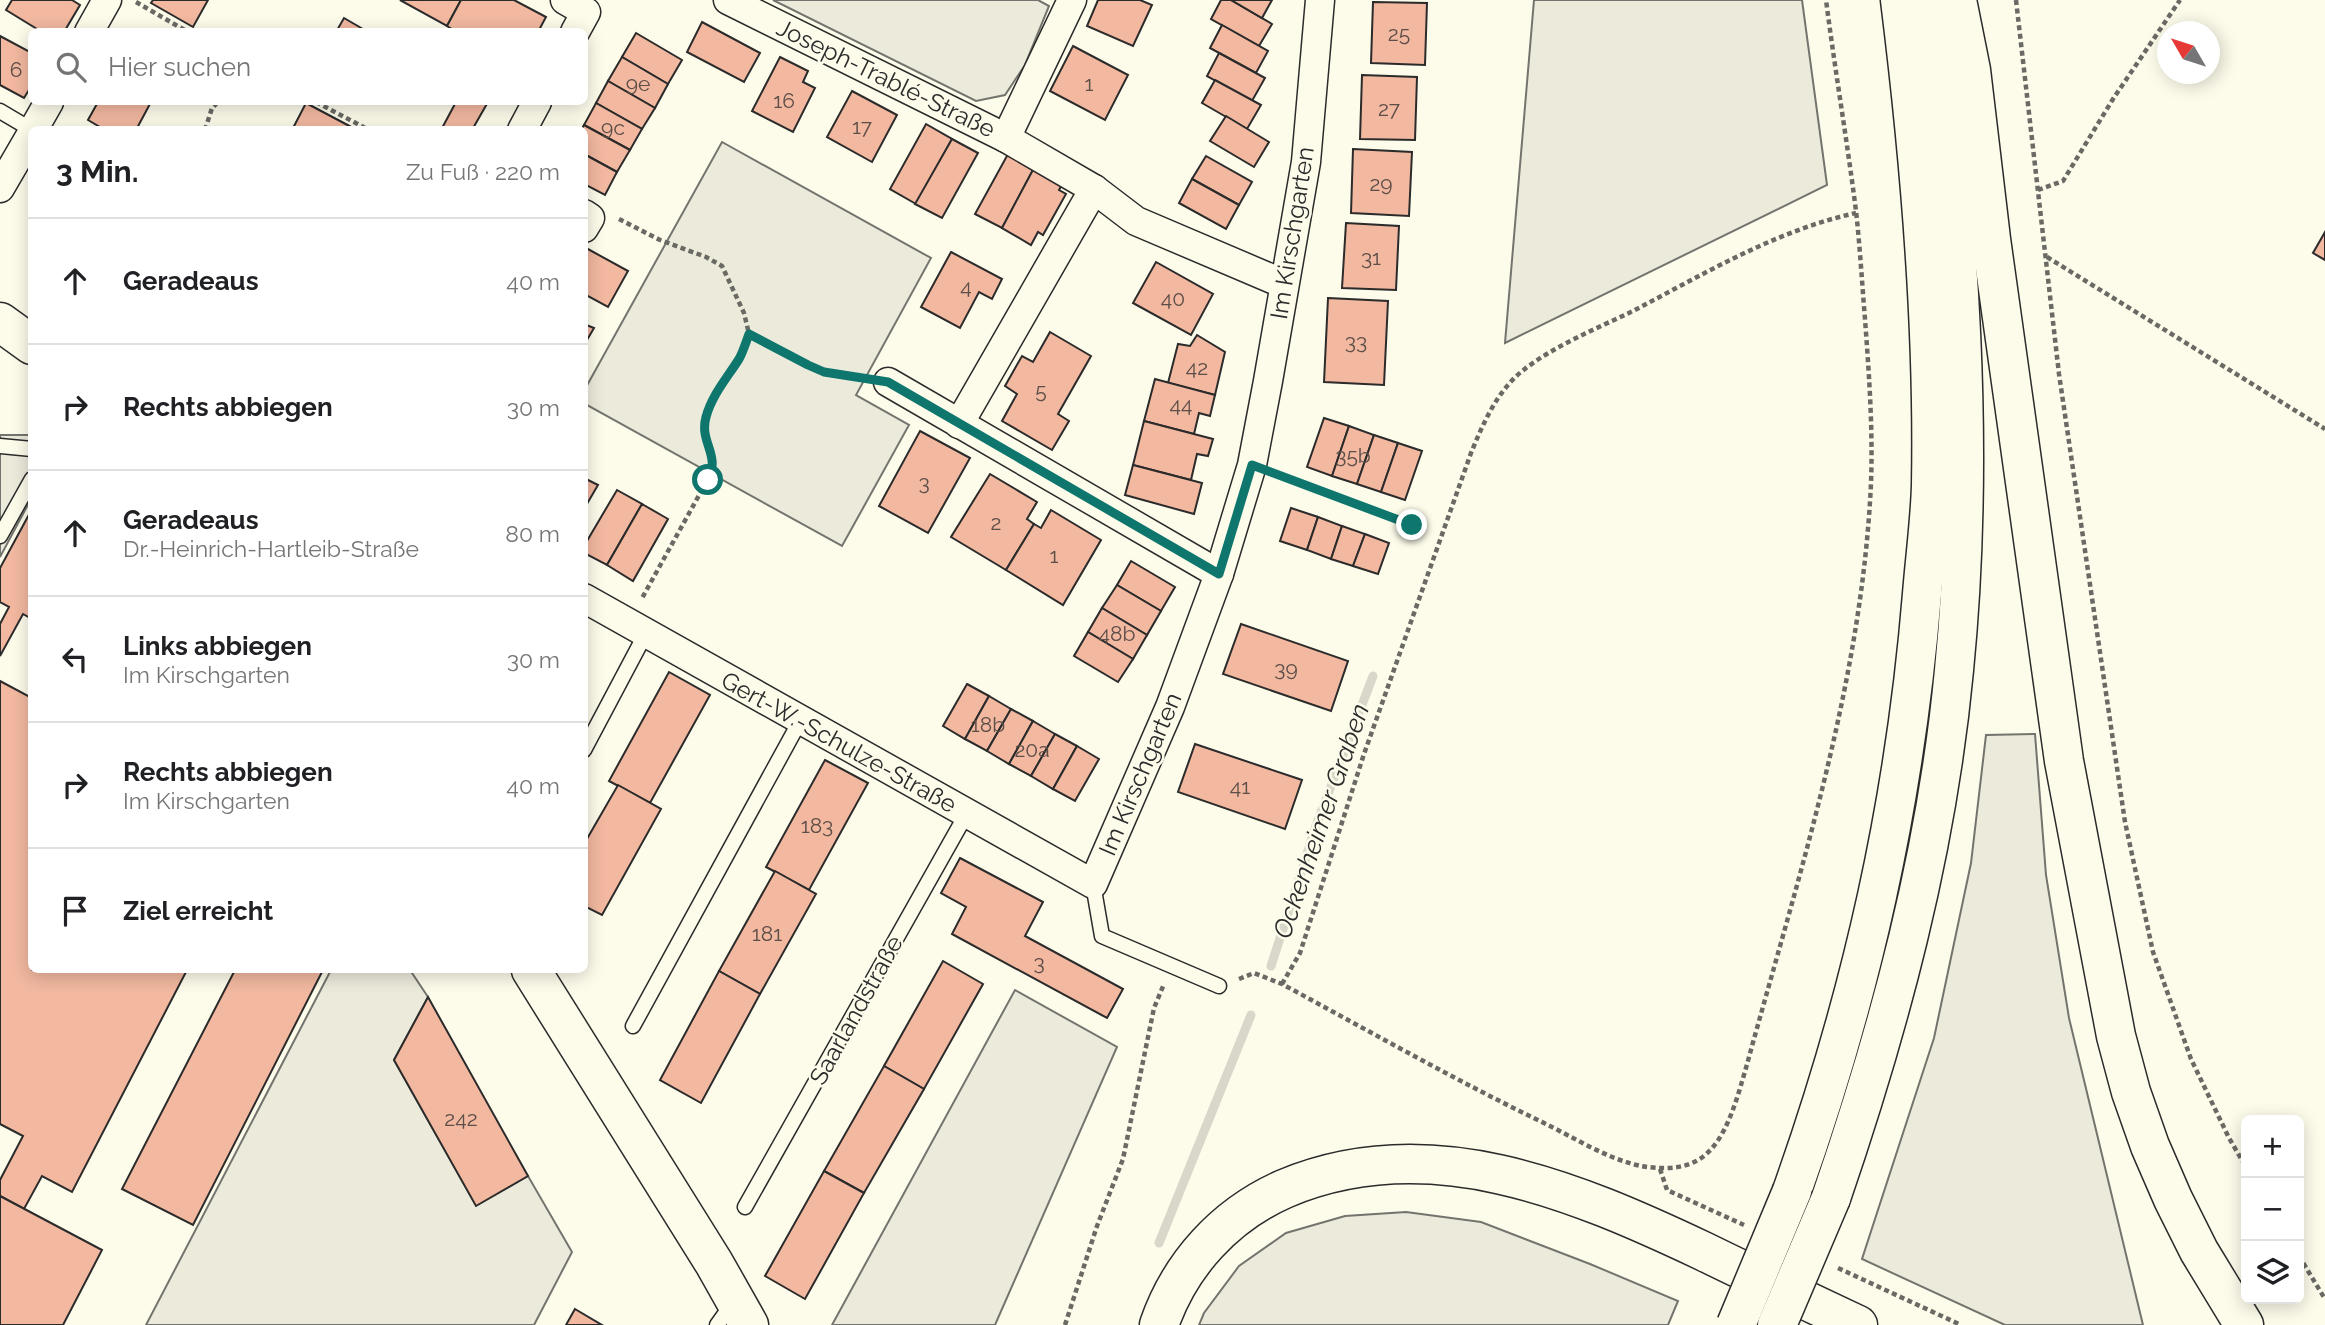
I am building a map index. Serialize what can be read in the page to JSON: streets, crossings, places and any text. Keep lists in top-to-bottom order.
{
  "streets": {
    "street": ["Joseph-Trablé-Straße", "Im Kirschgarten", "Gert-W.-Schulze-Straße"],
    "lane": ["Saarlandstraße"]
  },
  "crossings": [
    ["Joseph-Trablé-Straße", "Im Kirschgarten"],
    ["Im Kirschgarten", "Gert-W.-Schulze-Straße"],
    ["Gert-W.-Schulze-Straße", "Saarlandstraße"]
  ],
  "water": ["Ockenheimer Graben"],
  "house_numbers": [
    "25",
    "6",
    "9e",
    "1",
    "16",
    "27",
    "17",
    "9c",
    "29",
    "31",
    "4",
    "40",
    "33",
    "42",
    "5",
    "44",
    "35b",
    "3",
    "2",
    "1",
    "48b",
    "39",
    "18b",
    "20a",
    "41",
    "183",
    "181",
    "3",
    "242"
  ],
  "north": "top left",
  "page": {
    "search": "Hier suchen",
    "heading": ["3 Min.", "Zu Fuß · 220 m"],
    "list": [
      ["Geradeaus", "40 m"],
      ["Rechts abbiegen", "30 m"],
      ["Geradeaus", "Dr.-Heinrich-Hartleib-Straße", "80 m"],
      ["Links abbiegen", "Im Kirschgarten", "30 m"],
      ["Rechts abbiegen", "Im Kirschgarten", "40 m"],
      "Ziel erreicht"
    ],
    "map_buttons": ["+", "−"]
  }
}
